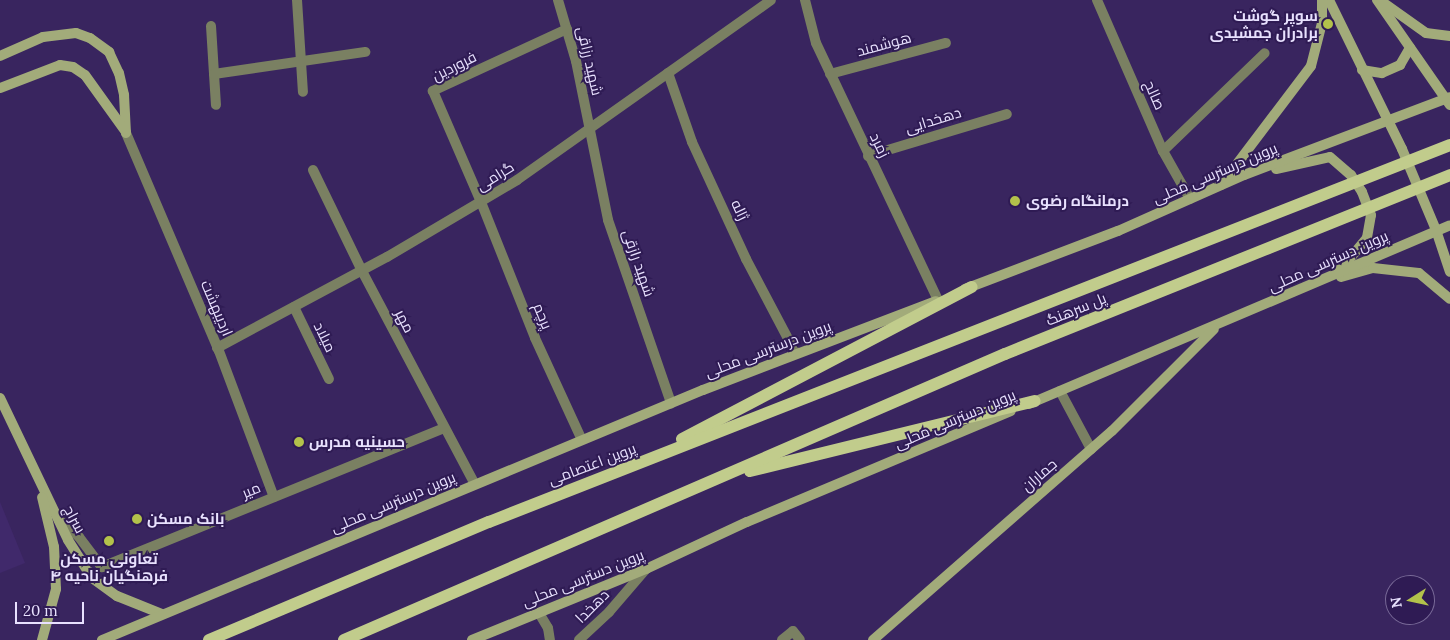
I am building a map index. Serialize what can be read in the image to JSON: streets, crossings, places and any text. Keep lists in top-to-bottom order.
{
  "streets": {
    "main road": [
      "پروین درسترسی محلی",
      "پروین دسترسی محلی",
      "پل سرهنگ",
      "پروین اعتصامی",
      "جماران",
      "سراج"
    ],
    "street": [
      "هوشمند",
      "شهید رزاقی",
      "فروردین",
      "صالح",
      "دهخدایی",
      "زمرد",
      "گرامی",
      "ژاله",
      "شهید رازقی",
      "اردیبهشت",
      "پرچم",
      "مهر",
      "میلاد",
      "میر",
      "دهخدا"
    ]
  },
  "crossings": [
    ["هوشمند", "زمرد"],
    ["شهید رزاقی", "فروردین"],
    ["شهید رزاقی", "گرامی"],
    ["شهید رزاقی", "شهید رازقی"],
    ["فروردین", "گرامی"],
    ["فروردین", "پرچم"],
    ["صالح", "پروین درسترسی محلی"],
    ["دهخدایی", "زمرد"],
    ["زمرد", "پروین درسترسی محلی"],
    ["پروین درسترسی محلی", "ژاله"],
    ["پروین درسترسی محلی", "شهید رازقی"],
    ["پروین درسترسی محلی", "پرچم"],
    ["پروین درسترسی محلی", "مهر"],
    ["پروین درسترسی محلی", "سراج"],
    ["گرامی", "ژاله"],
    ["گرامی", "شهید رازقی"],
    ["گرامی", "اردیبهشت"],
    ["گرامی", "پرچم"],
    ["گرامی", "مهر"],
    ["گرامی", "میلاد"],
    ["پروین دسترسی محلی", "جماران"],
    ["پروین دسترسی محلی", "دهخدا"],
    ["اردیبهشت", "میر"],
    ["پل سرهنگ", "پروین اعتصامی"],
    ["مهر", "میر"],
    ["میر", "سراج"]
  ],
  "places": [
    "سوپر گوشت برادران جمشیدی",
    "درمانگاه رضوی",
    "حسینیه مدرس",
    "بانک مسکن",
    "تعاونی مسکن فرهنگیان ناحیه ۴"
  ],
  "scale_bar": "20 m",
  "north": "left"
}
